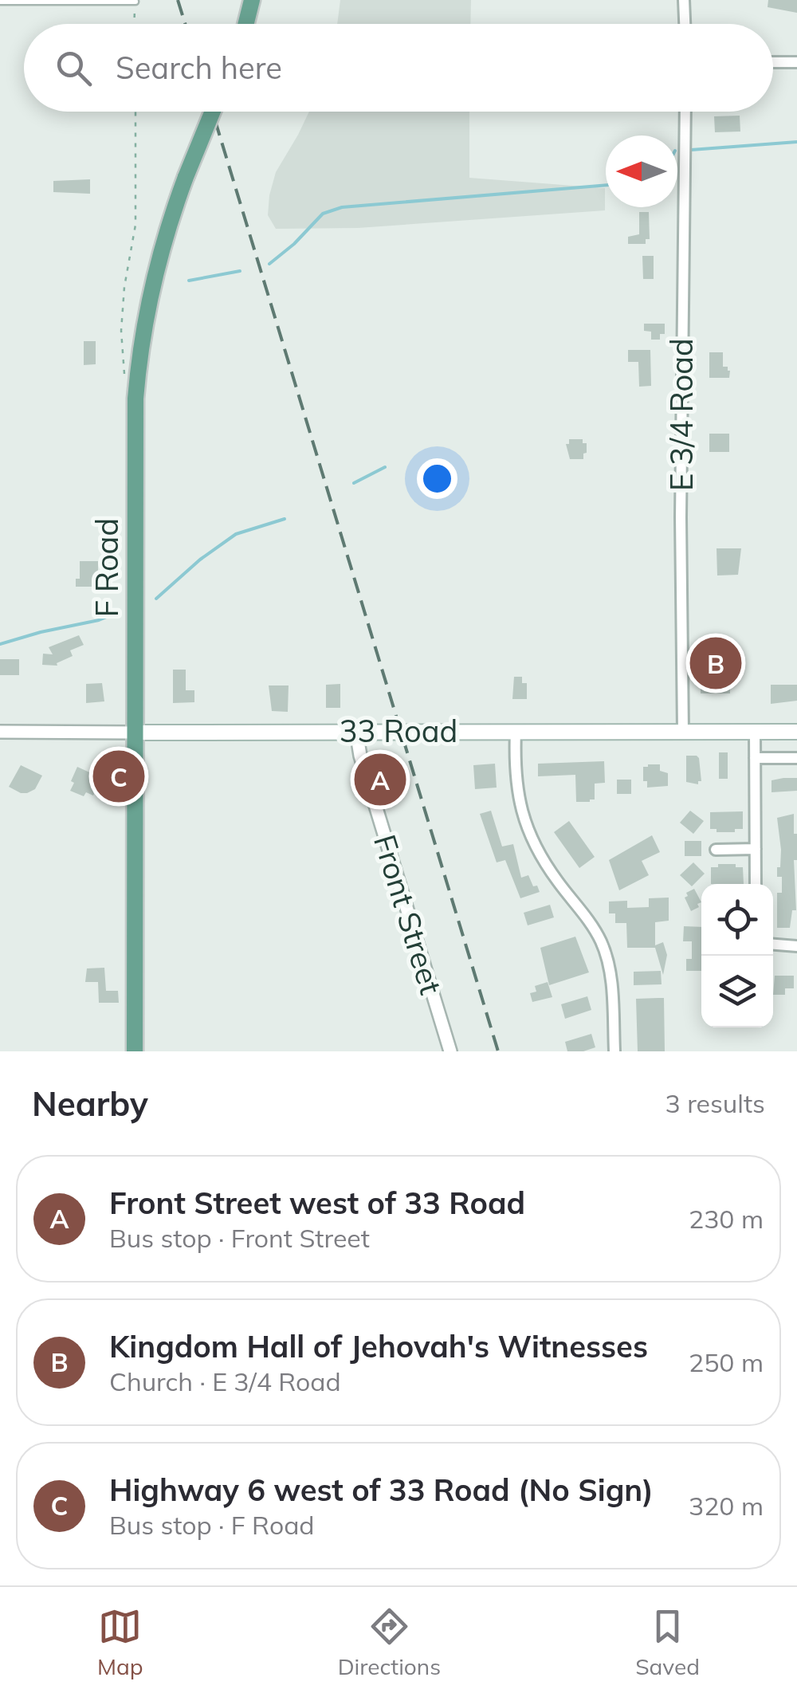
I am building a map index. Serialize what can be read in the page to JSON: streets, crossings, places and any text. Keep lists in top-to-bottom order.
{
  "streets": {
    "main road": ["F Road", "33 Road"],
    "street": ["E 3/4 Road", "Front Street"]
  },
  "crossings": [
    ["E 3/4 Road", "33 Road"],
    ["F Road", "33 Road"],
    ["33 Road", "Front Street"]
  ],
  "north": "left",
  "page": {
    "search": "Search here",
    "pins": ["B", "C", "A"],
    "heading": ["Nearby", "3 results"],
    "list": [
      {
        "mark": "A",
        "name": "Front Street west of 33 Road",
        "note": "Bus stop · Front Street",
        "value": "230 m"
      },
      {
        "mark": "B",
        "name": "Kingdom Hall of Jehovah's Witnesses",
        "note": "Church · E 3/4 Road",
        "value": "250 m"
      },
      {
        "mark": "C",
        "name": "Highway 6 west of 33 Road (No Sign)",
        "note": "Bus stop · F Road",
        "value": "320 m"
      }
    ],
    "nav": ["Map", "Directions", "Saved"]
  }
}
